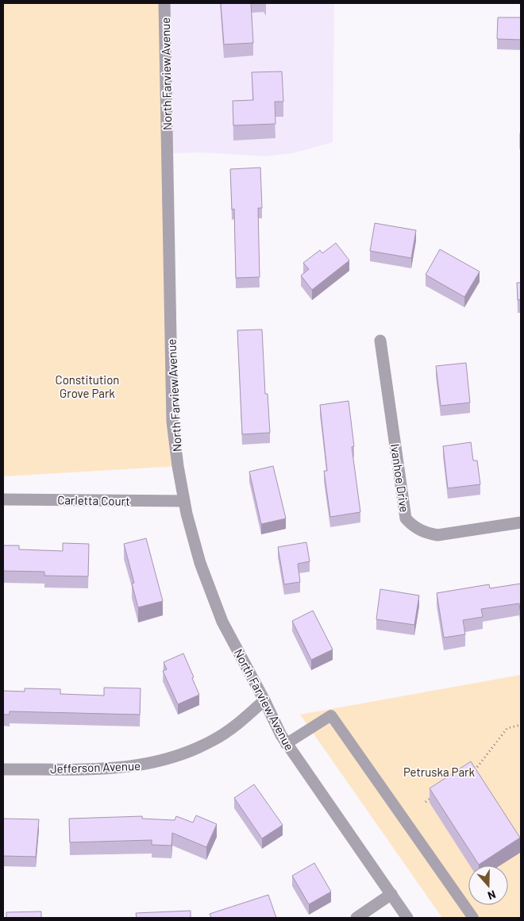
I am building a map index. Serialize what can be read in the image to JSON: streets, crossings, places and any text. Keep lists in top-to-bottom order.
{
  "streets": {
    "street": [
      "North Farview Avenue",
      "Ivanhoe Drive",
      "Carletta Court",
      "Jefferson Avenue"
    ]
  },
  "crossings": [
    ["North Farview Avenue", "Carletta Court"],
    ["North Farview Avenue", "Jefferson Avenue"]
  ],
  "parks": ["Constitution Grove Park", "Petruska Park"],
  "north": "bottom"
}
